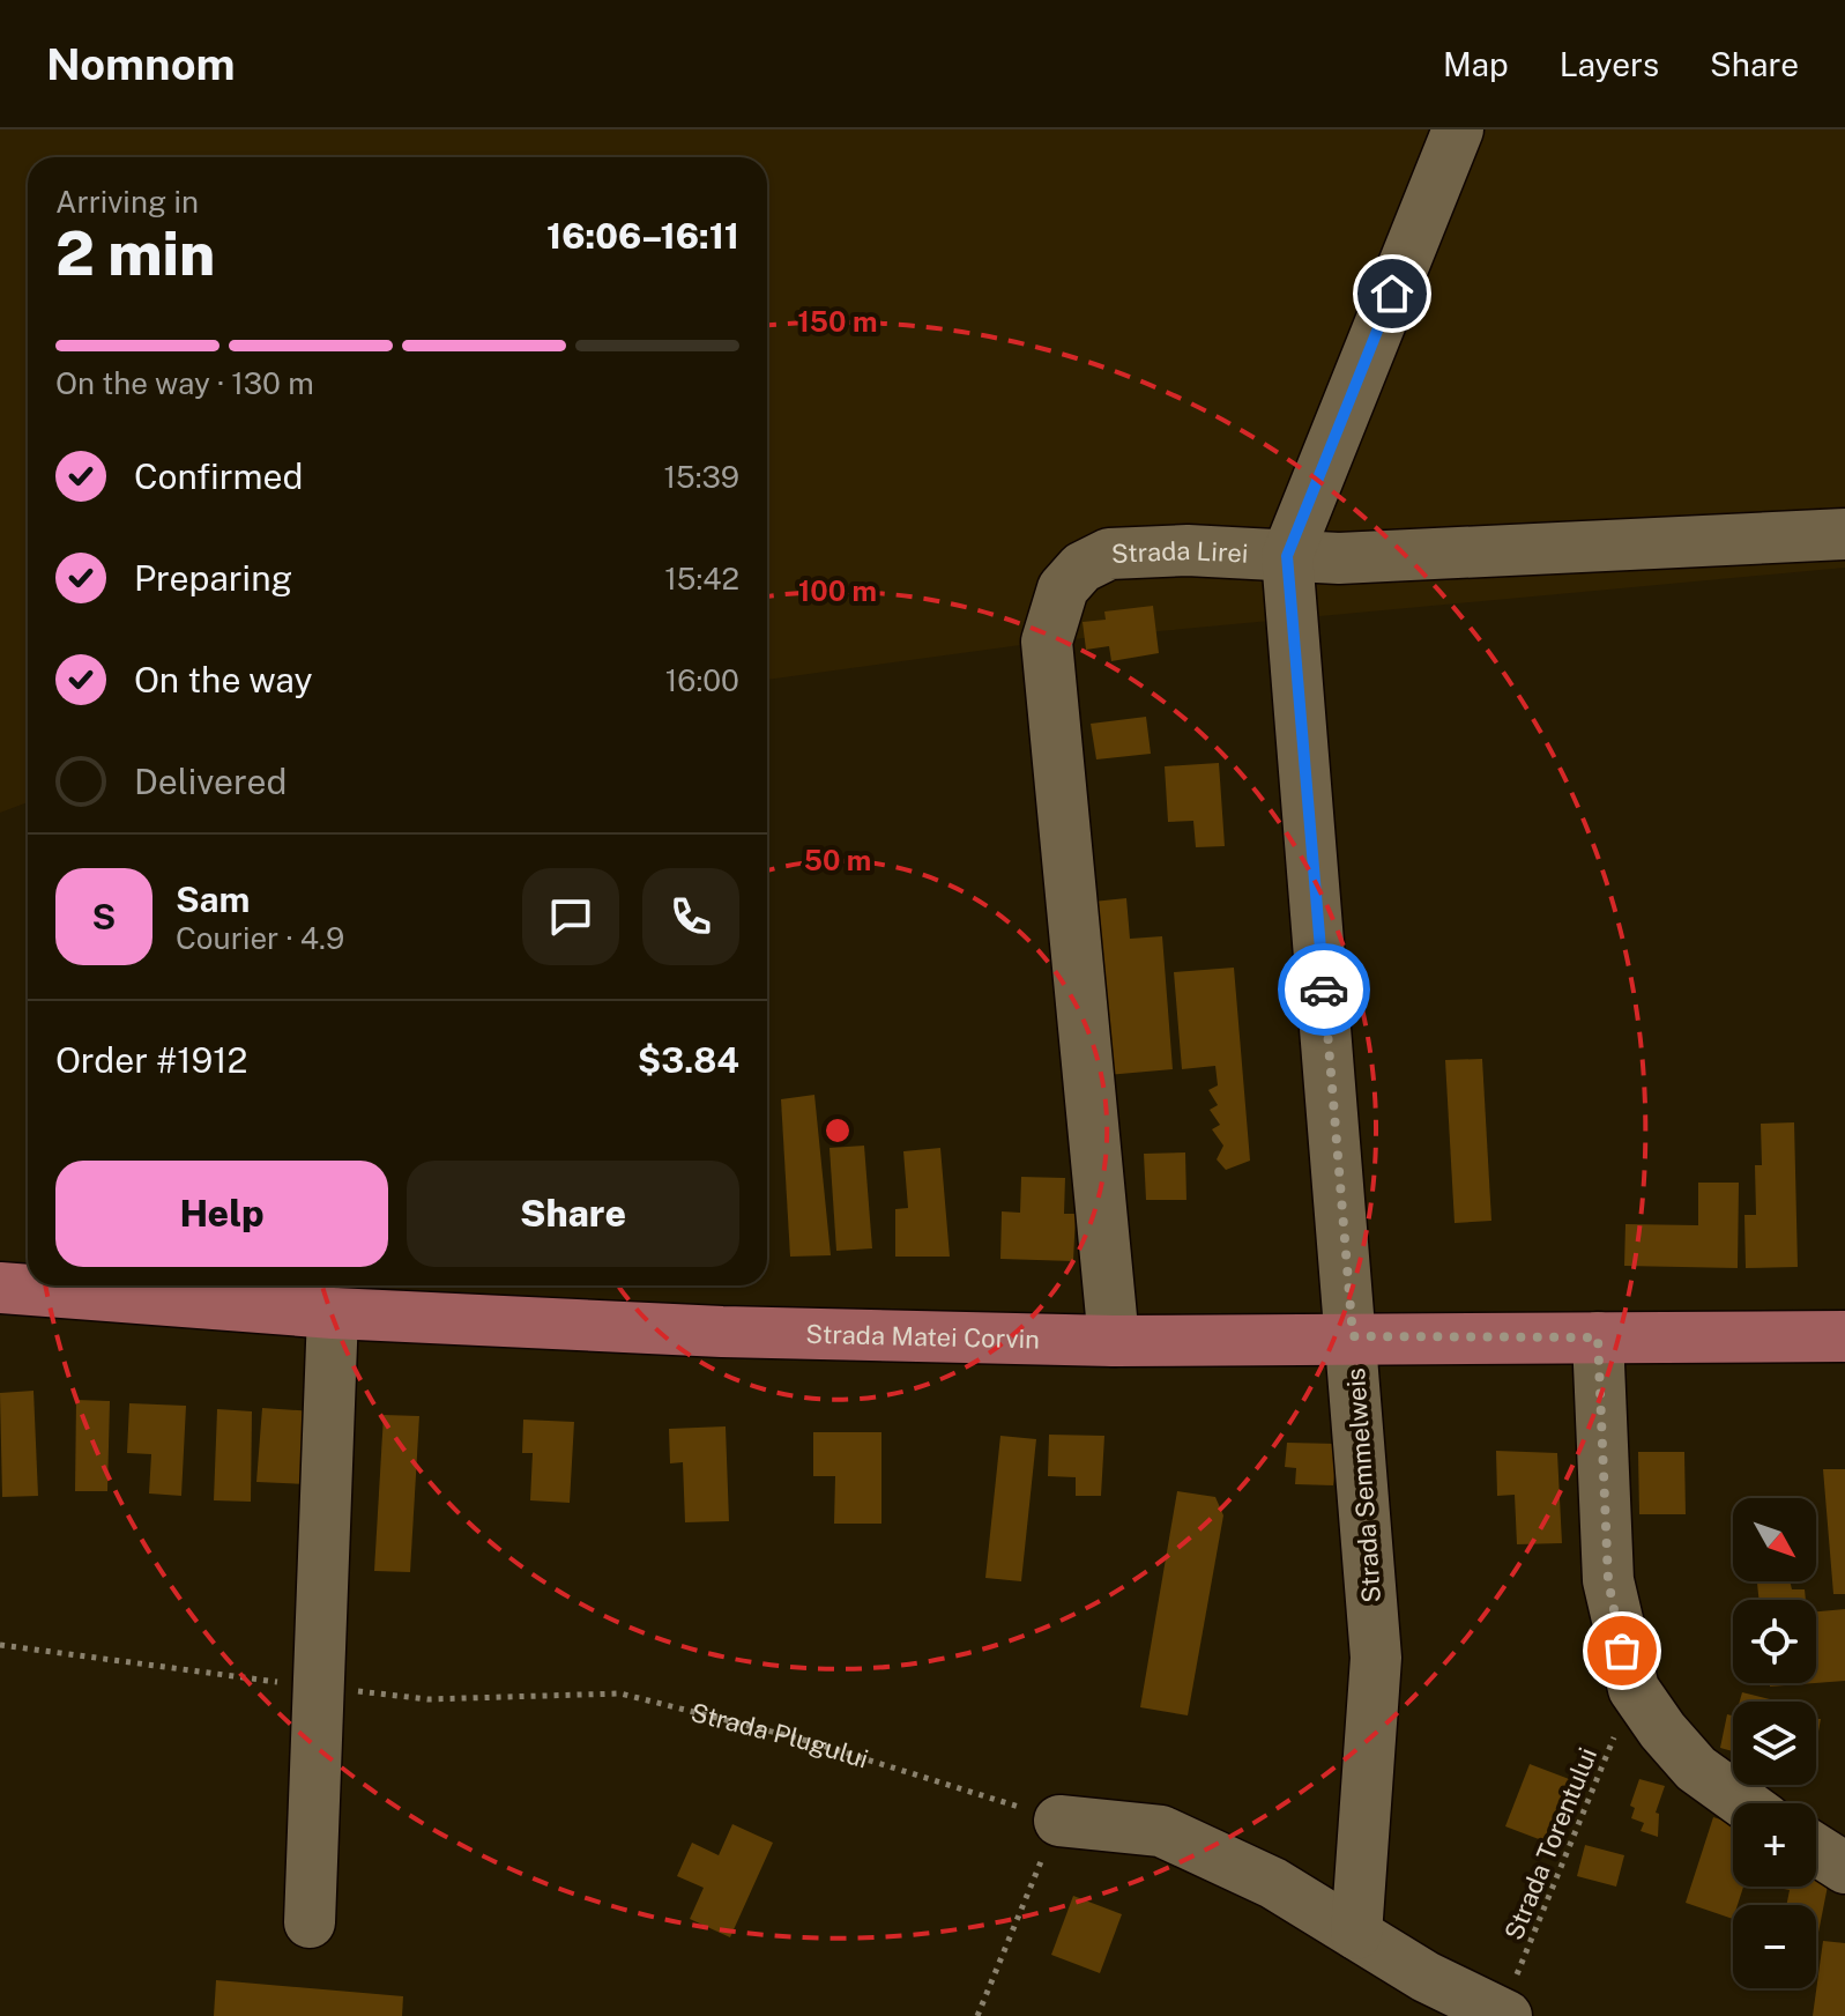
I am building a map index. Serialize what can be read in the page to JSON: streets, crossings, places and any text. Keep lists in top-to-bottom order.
{
  "streets": {
    "main road": ["Strada Matei Corvin"],
    "street": ["Strada Lirei", "Strada Semmelweis"],
    "path": ["Strada Plugului", "Strada Torentului"]
  },
  "crossings": [
    ["Strada Lirei", "Strada Matei Corvin"],
    ["Strada Lirei", "Strada Semmelweis"],
    ["Strada Matei Corvin", "Strada Semmelweis"]
  ],
  "north": "bottom right",
  "page": {
    "header": "Nomnom",
    "nav": ["Map", "Layers", "Share"],
    "heading": ["2 min", "Arriving in", "16:06–16:11"],
    "panel": [
      "Sam",
      "Courier · 4.9",
      "Order #1912",
      "$3.84"
    ],
    "bar": "On the way · 130 m",
    "list": [
      ["Confirmed", "15:39"],
      ["Preparing", "15:42"],
      ["On the way", "16:00"],
      "Delivered"
    ],
    "round": "S",
    "buttons": ["Help", "Share"],
    "map_buttons": ["+", "−"]
  },
  "rings": ["150 m", "100 m", "50 m"]
}
